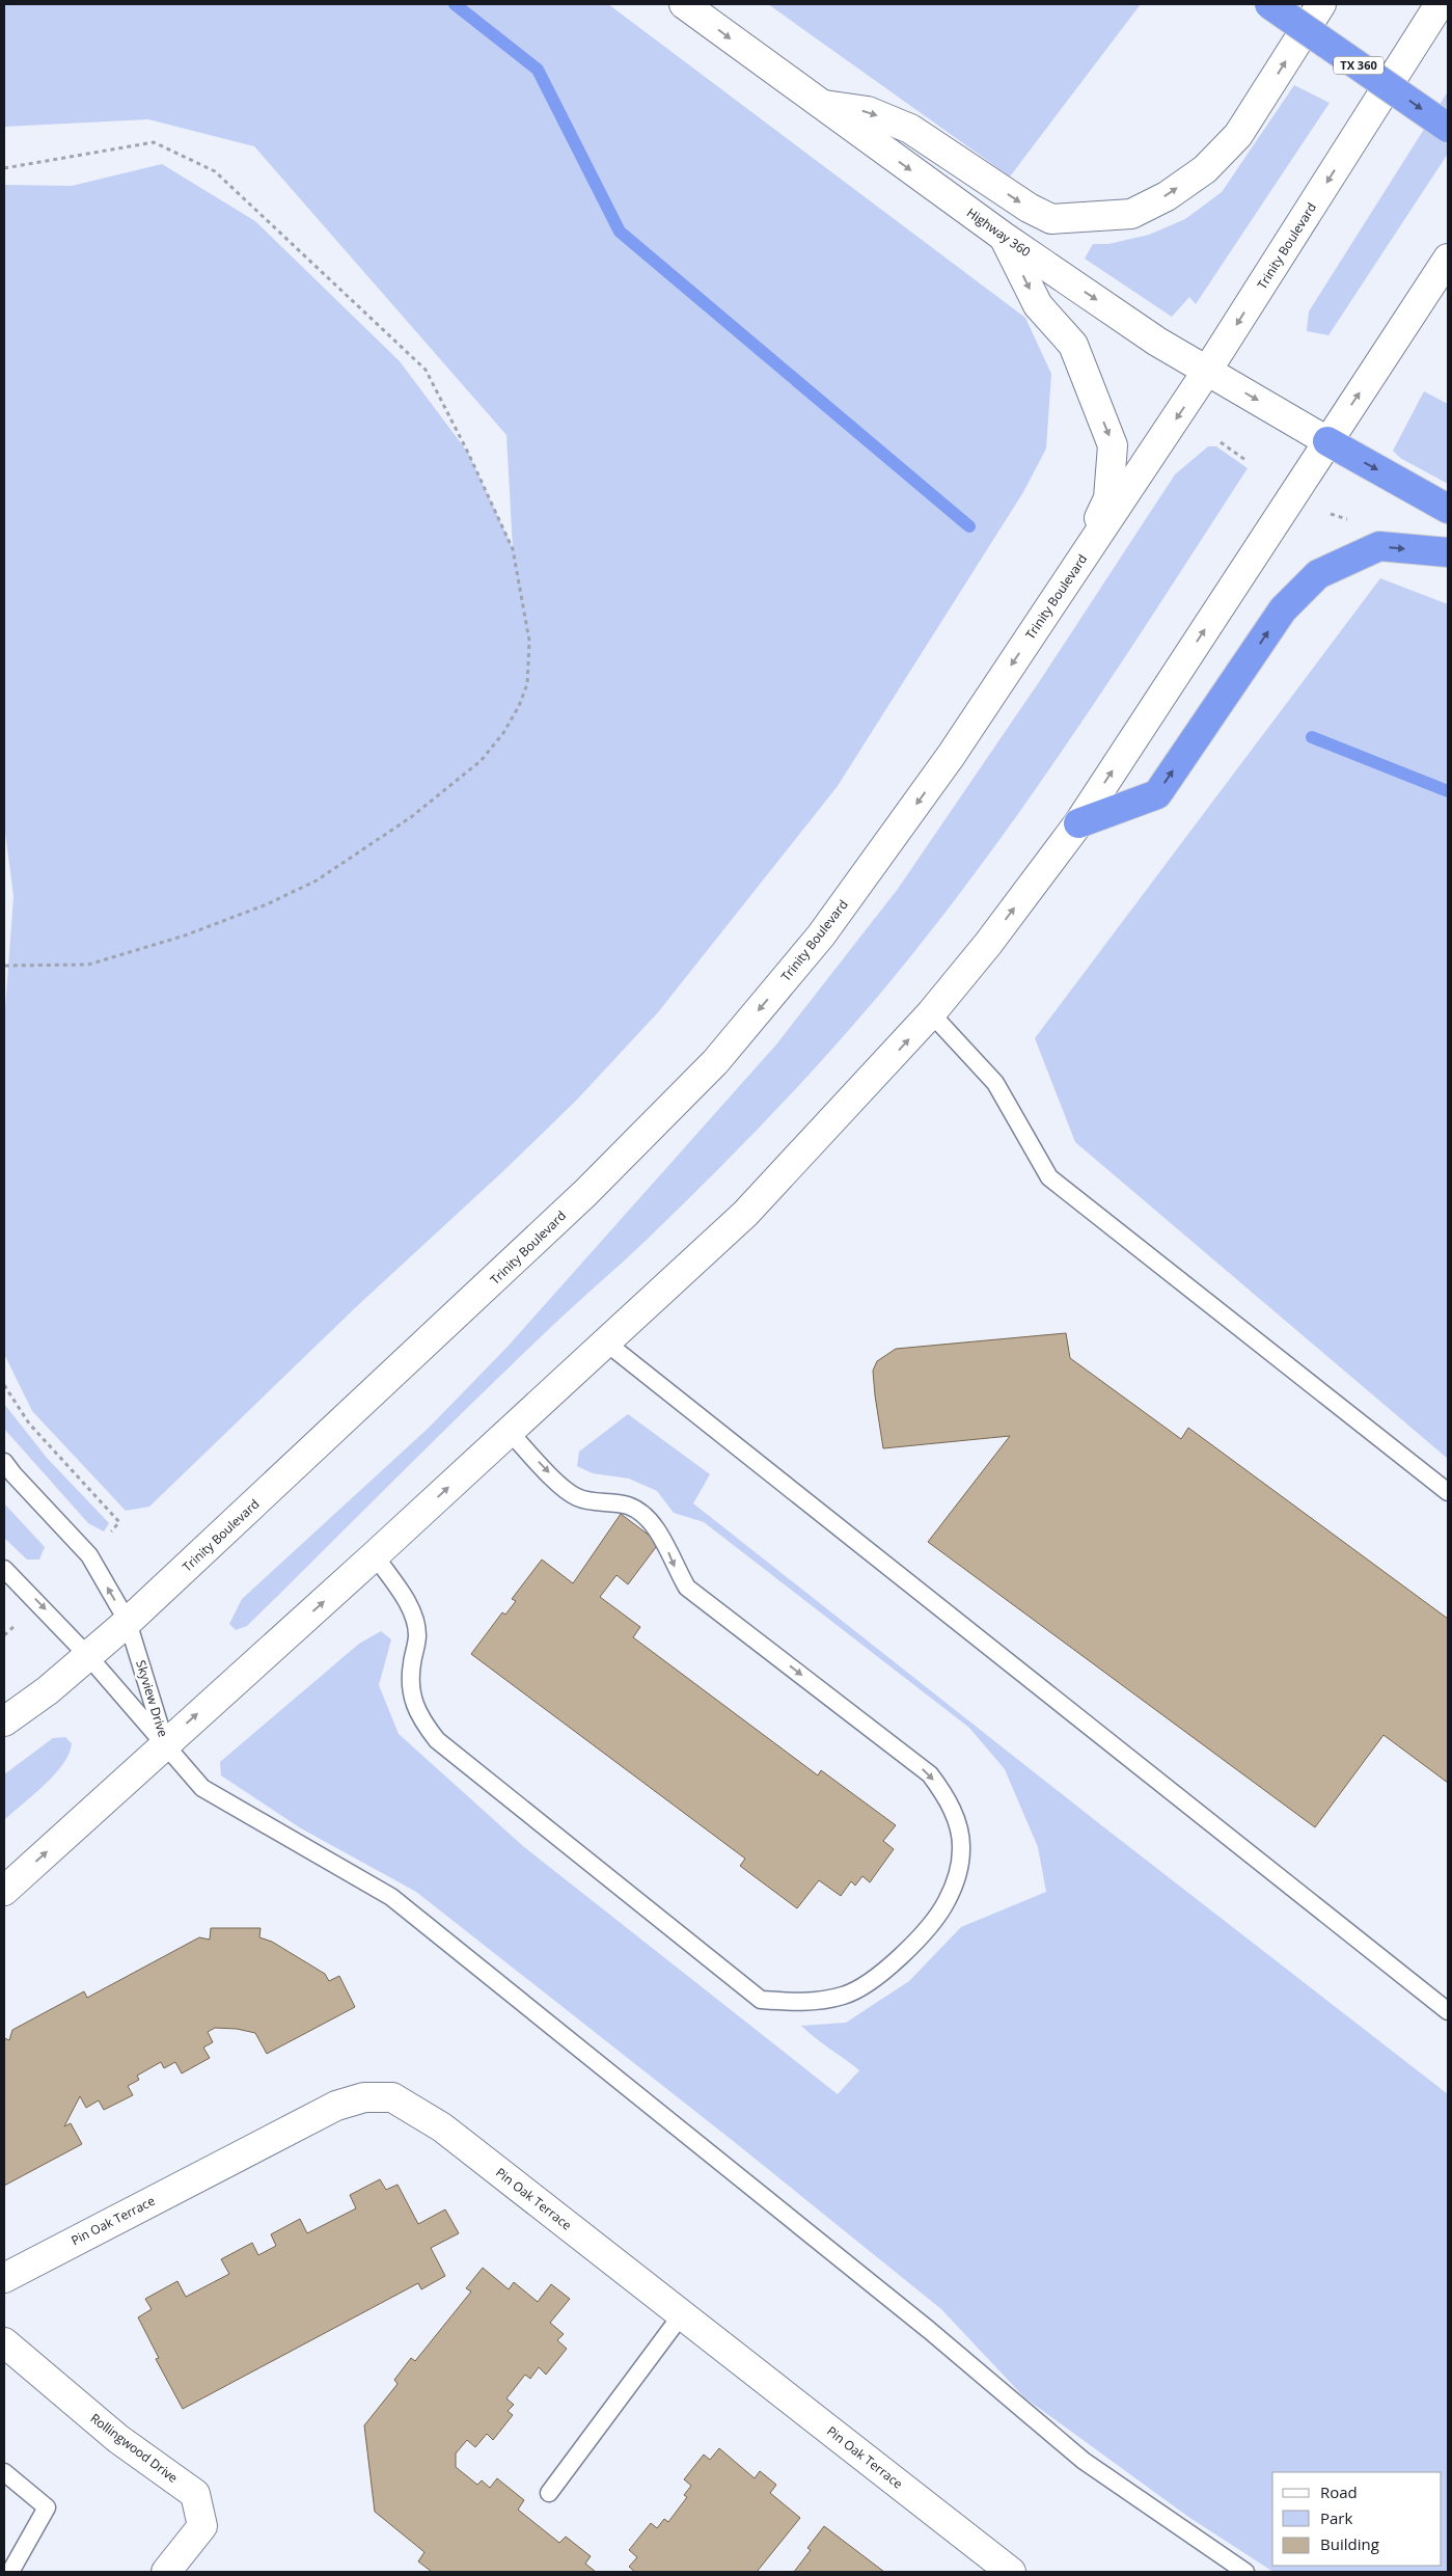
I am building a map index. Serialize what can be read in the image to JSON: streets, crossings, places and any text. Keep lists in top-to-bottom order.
{
  "streets": {
    "highway": ["TX 360"],
    "main road": [
      "Highway 360",
      "Trinity Boulevard",
      "Pin Oak Terrace",
      "Rollingwood Drive"
    ],
    "lane": ["Skyview Drive"]
  },
  "crossings": [
    ["Highway 360", "Trinity Boulevard"],
    ["Trinity Boulevard", "Skyview Drive"]
  ],
  "one_way": ["Highway 360"],
  "legend": ["Road", "Park", "Building"]
}
